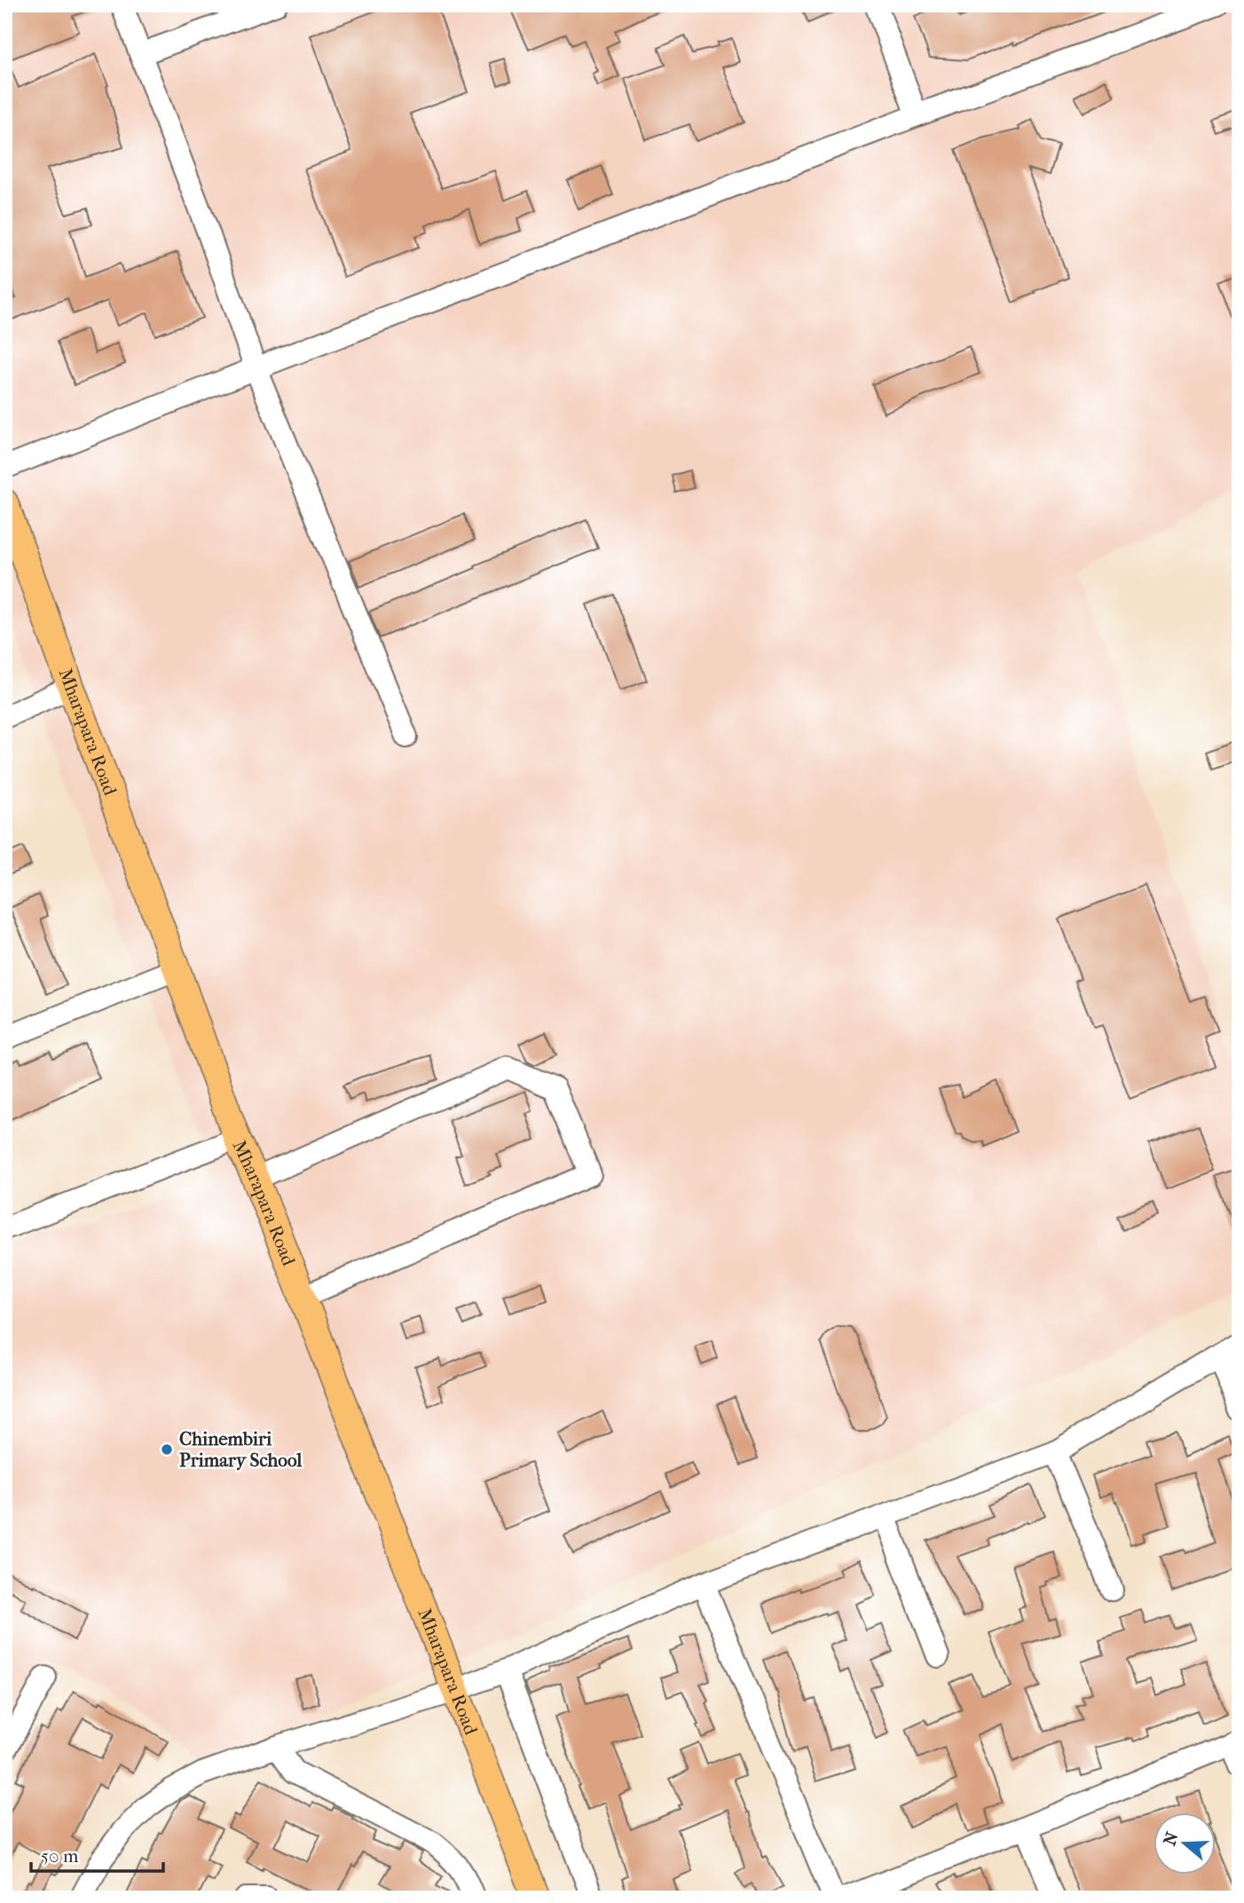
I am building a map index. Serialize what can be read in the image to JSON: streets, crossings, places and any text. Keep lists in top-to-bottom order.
{
  "streets": {
    "main road": ["Mharapara Road"]
  },
  "places": ["Chinembiri Primary School"],
  "scale_bar": "50 m",
  "north": "left"
}
